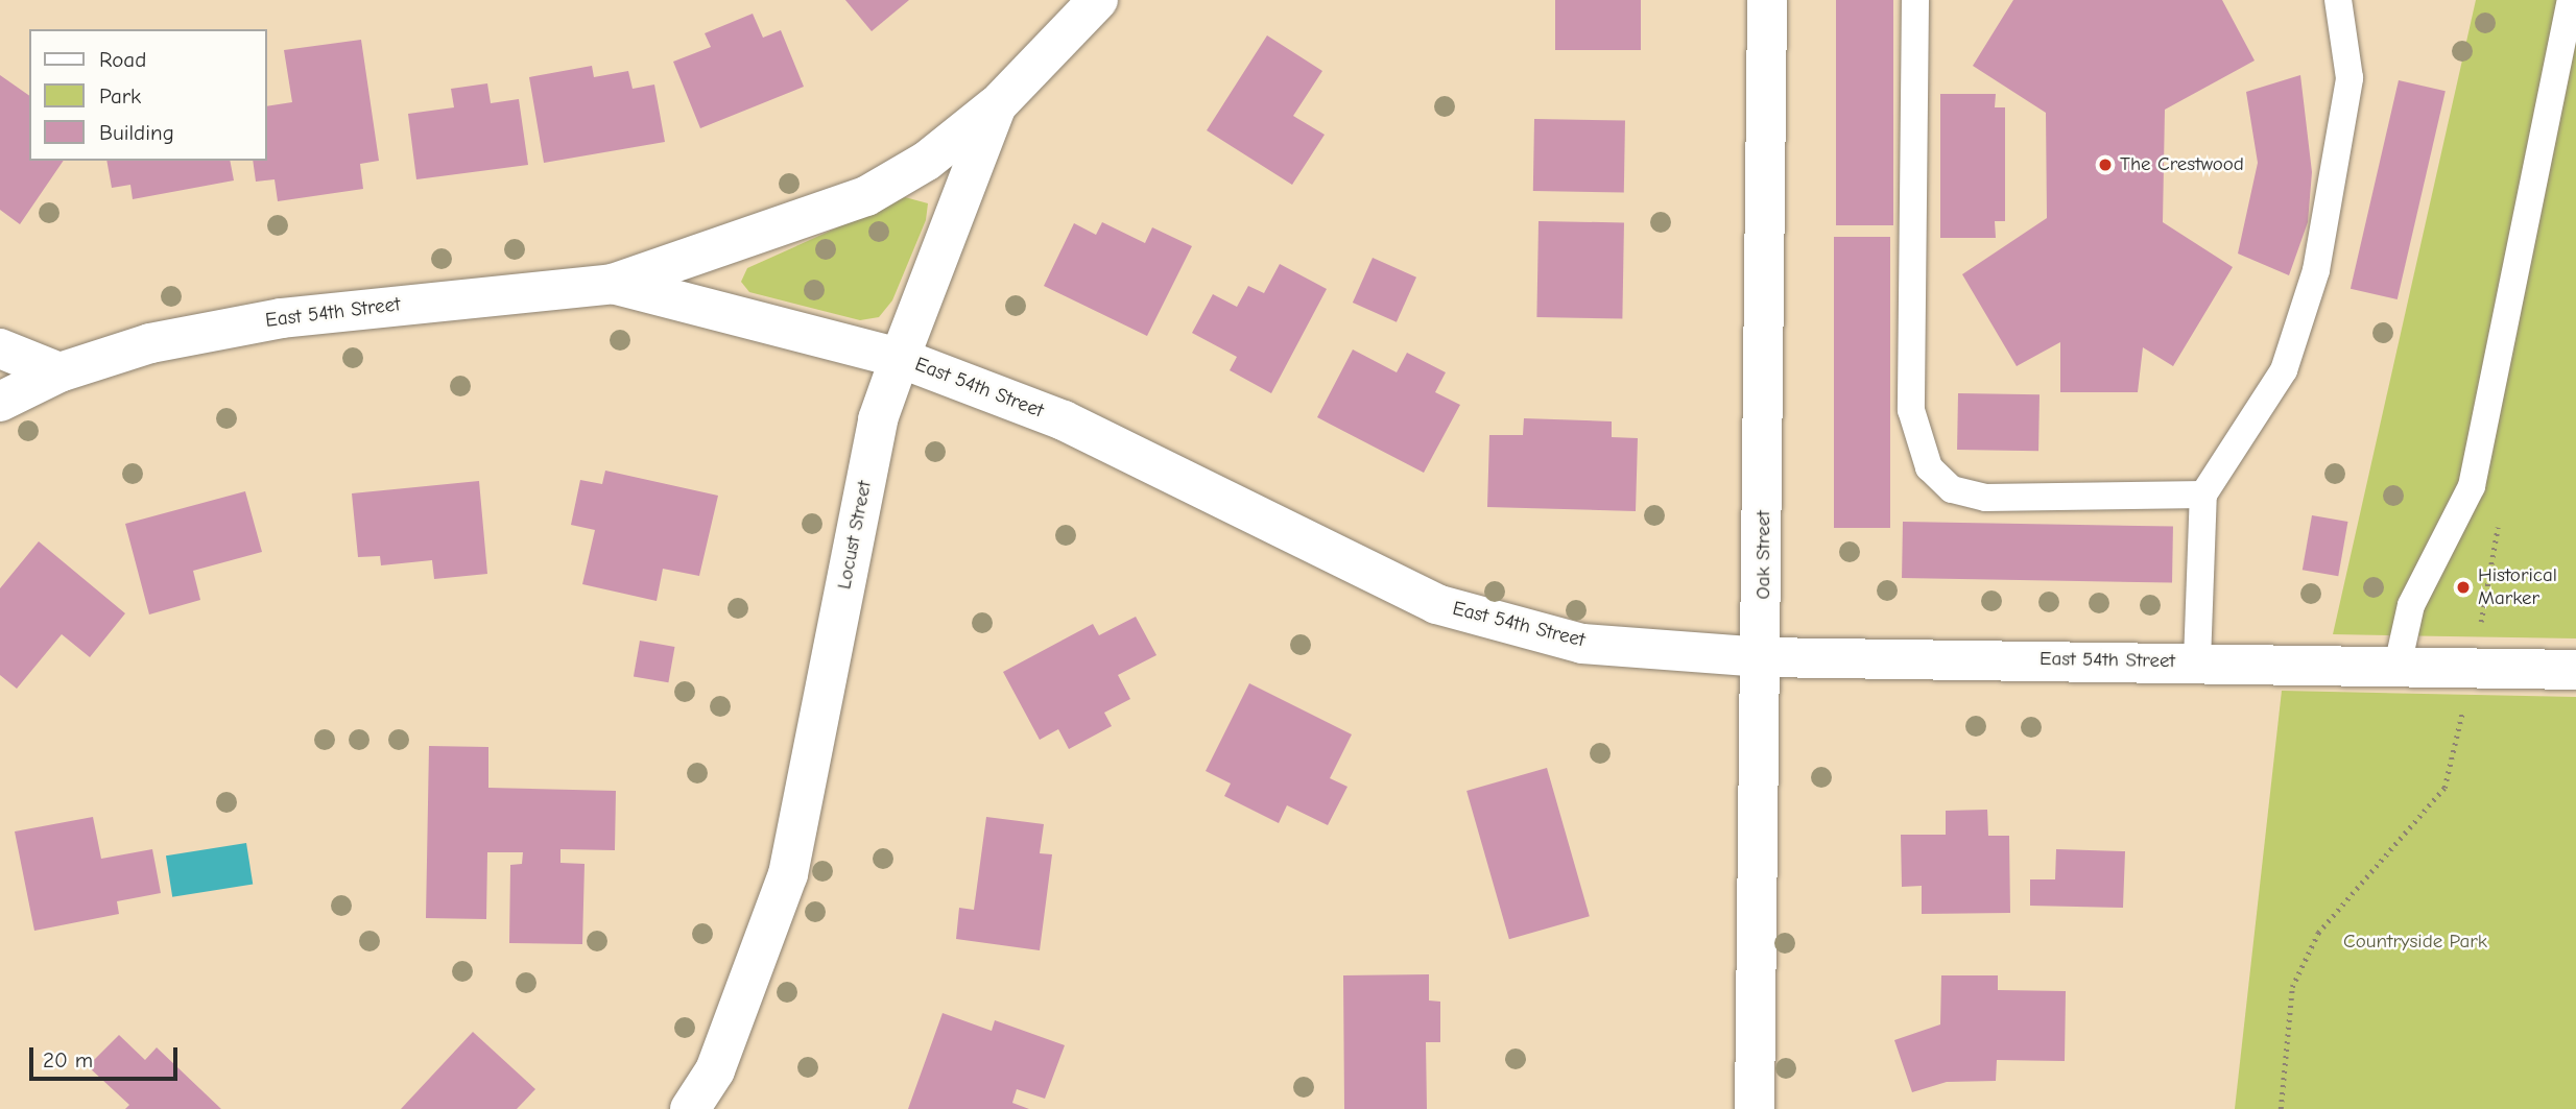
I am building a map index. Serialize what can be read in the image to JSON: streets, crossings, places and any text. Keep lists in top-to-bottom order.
{
  "streets": {
    "street": ["East 54th Street", "Locust Street", "Oak Street"]
  },
  "crossings": [
    ["East 54th Street", "Locust Street"],
    ["East 54th Street", "Oak Street"]
  ],
  "parks": ["Countryside Park"],
  "places": ["The Crestwood", "Historical Marker"],
  "legend": ["Road", "Park", "Building"],
  "scale_bar": "20 m"
}
